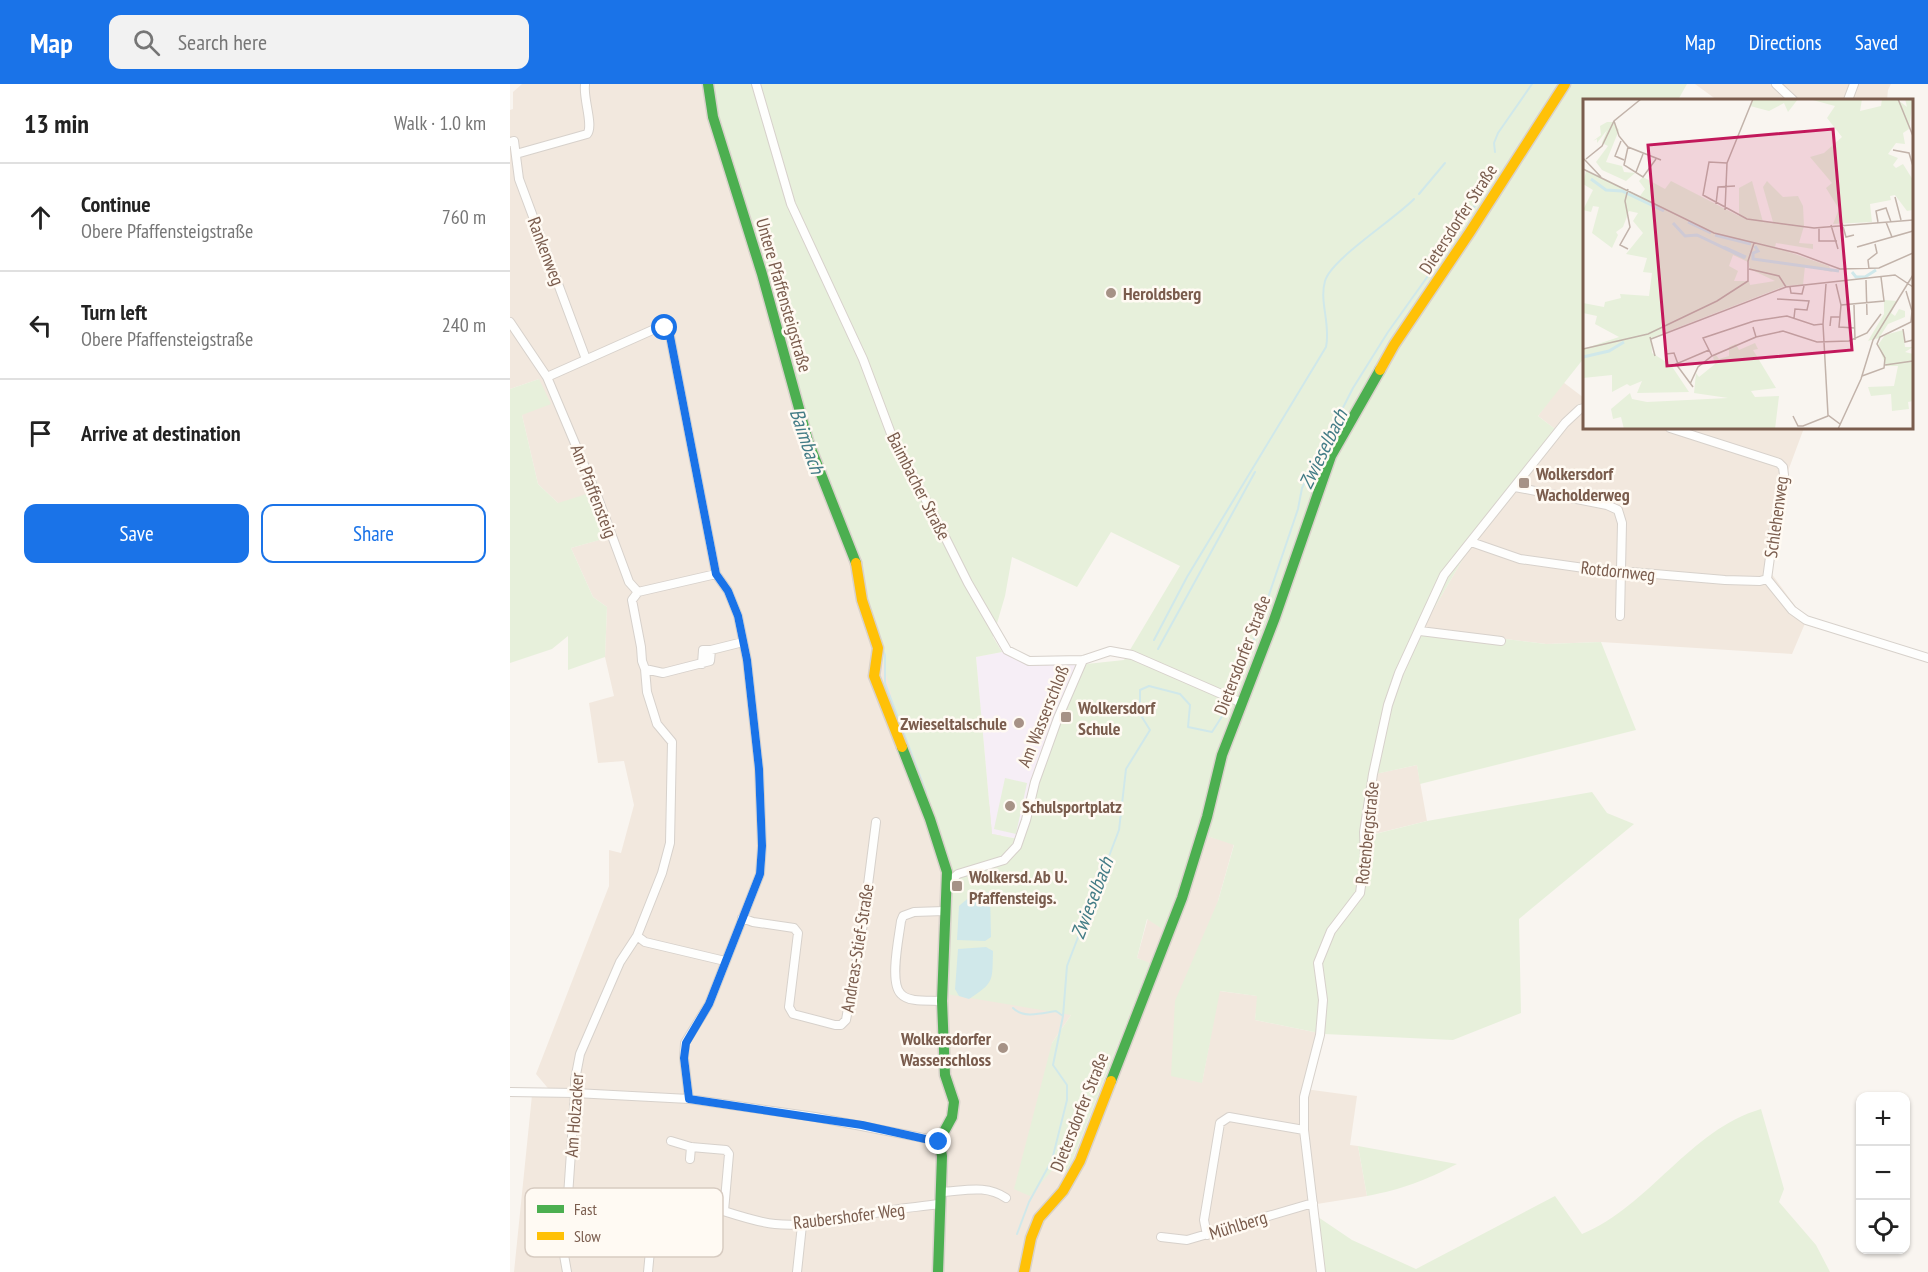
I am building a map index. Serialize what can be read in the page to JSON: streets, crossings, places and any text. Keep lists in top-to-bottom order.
{
  "streets": {
    "street": [
      "Dietersdorfer Straße",
      "Rankenweg",
      "Untere Pfaffensteigstraße",
      "Baimbacher Straße",
      "Am Pfaffensteig",
      "Schlehenweg",
      "Rotdornweg",
      "Am Wasserschloß",
      "Rotenbergstraße",
      "Andreas-Stief-Straße",
      "Am Holzacker",
      "Raubershofer Weg",
      "Mühlberg"
    ]
  },
  "crossings": [
    ["Dietersdorfer Straße", "Baimbacher Straße"],
    ["Untere Pfaffensteigstraße", "Am Wasserschloß"],
    ["Baimbacher Straße", "Am Wasserschloß"],
    ["Am Pfaffensteig", "Am Holzacker"],
    ["Schlehenweg", "Rotdornweg"],
    ["Rotdornweg", "Rotenbergstraße"],
    ["Rotenbergstraße", "Mühlberg"]
  ],
  "water": ["Baimbach", "Zwieselbach"],
  "places": {
    "other": [
      "Heroldsberg",
      "Zwieseltalschule",
      "Schulsportplatz",
      "Wolkersdorfer Wasserschloss"
    ],
    "transit": ["Wolkersdorf Wacholderweg", "Wolkersdorf Schule", "Wolkersd. Ab U. Pfaffensteigs."]
  },
  "legend": ["Fast", "Slow"],
  "page": {
    "header": "Map",
    "search": "Search here",
    "nav": ["Map", "Directions", "Saved"],
    "heading": ["13 min", "Walk · 1.0 km"],
    "list": [
      ["Continue", "Obere Pfaffensteigstraße", "760 m"],
      ["Turn left", "Obere Pfaffensteigstraße", "240 m"],
      "Arrive at destination"
    ],
    "buttons": ["Save", "Share"],
    "map_buttons": ["+", "−"]
  }
}
